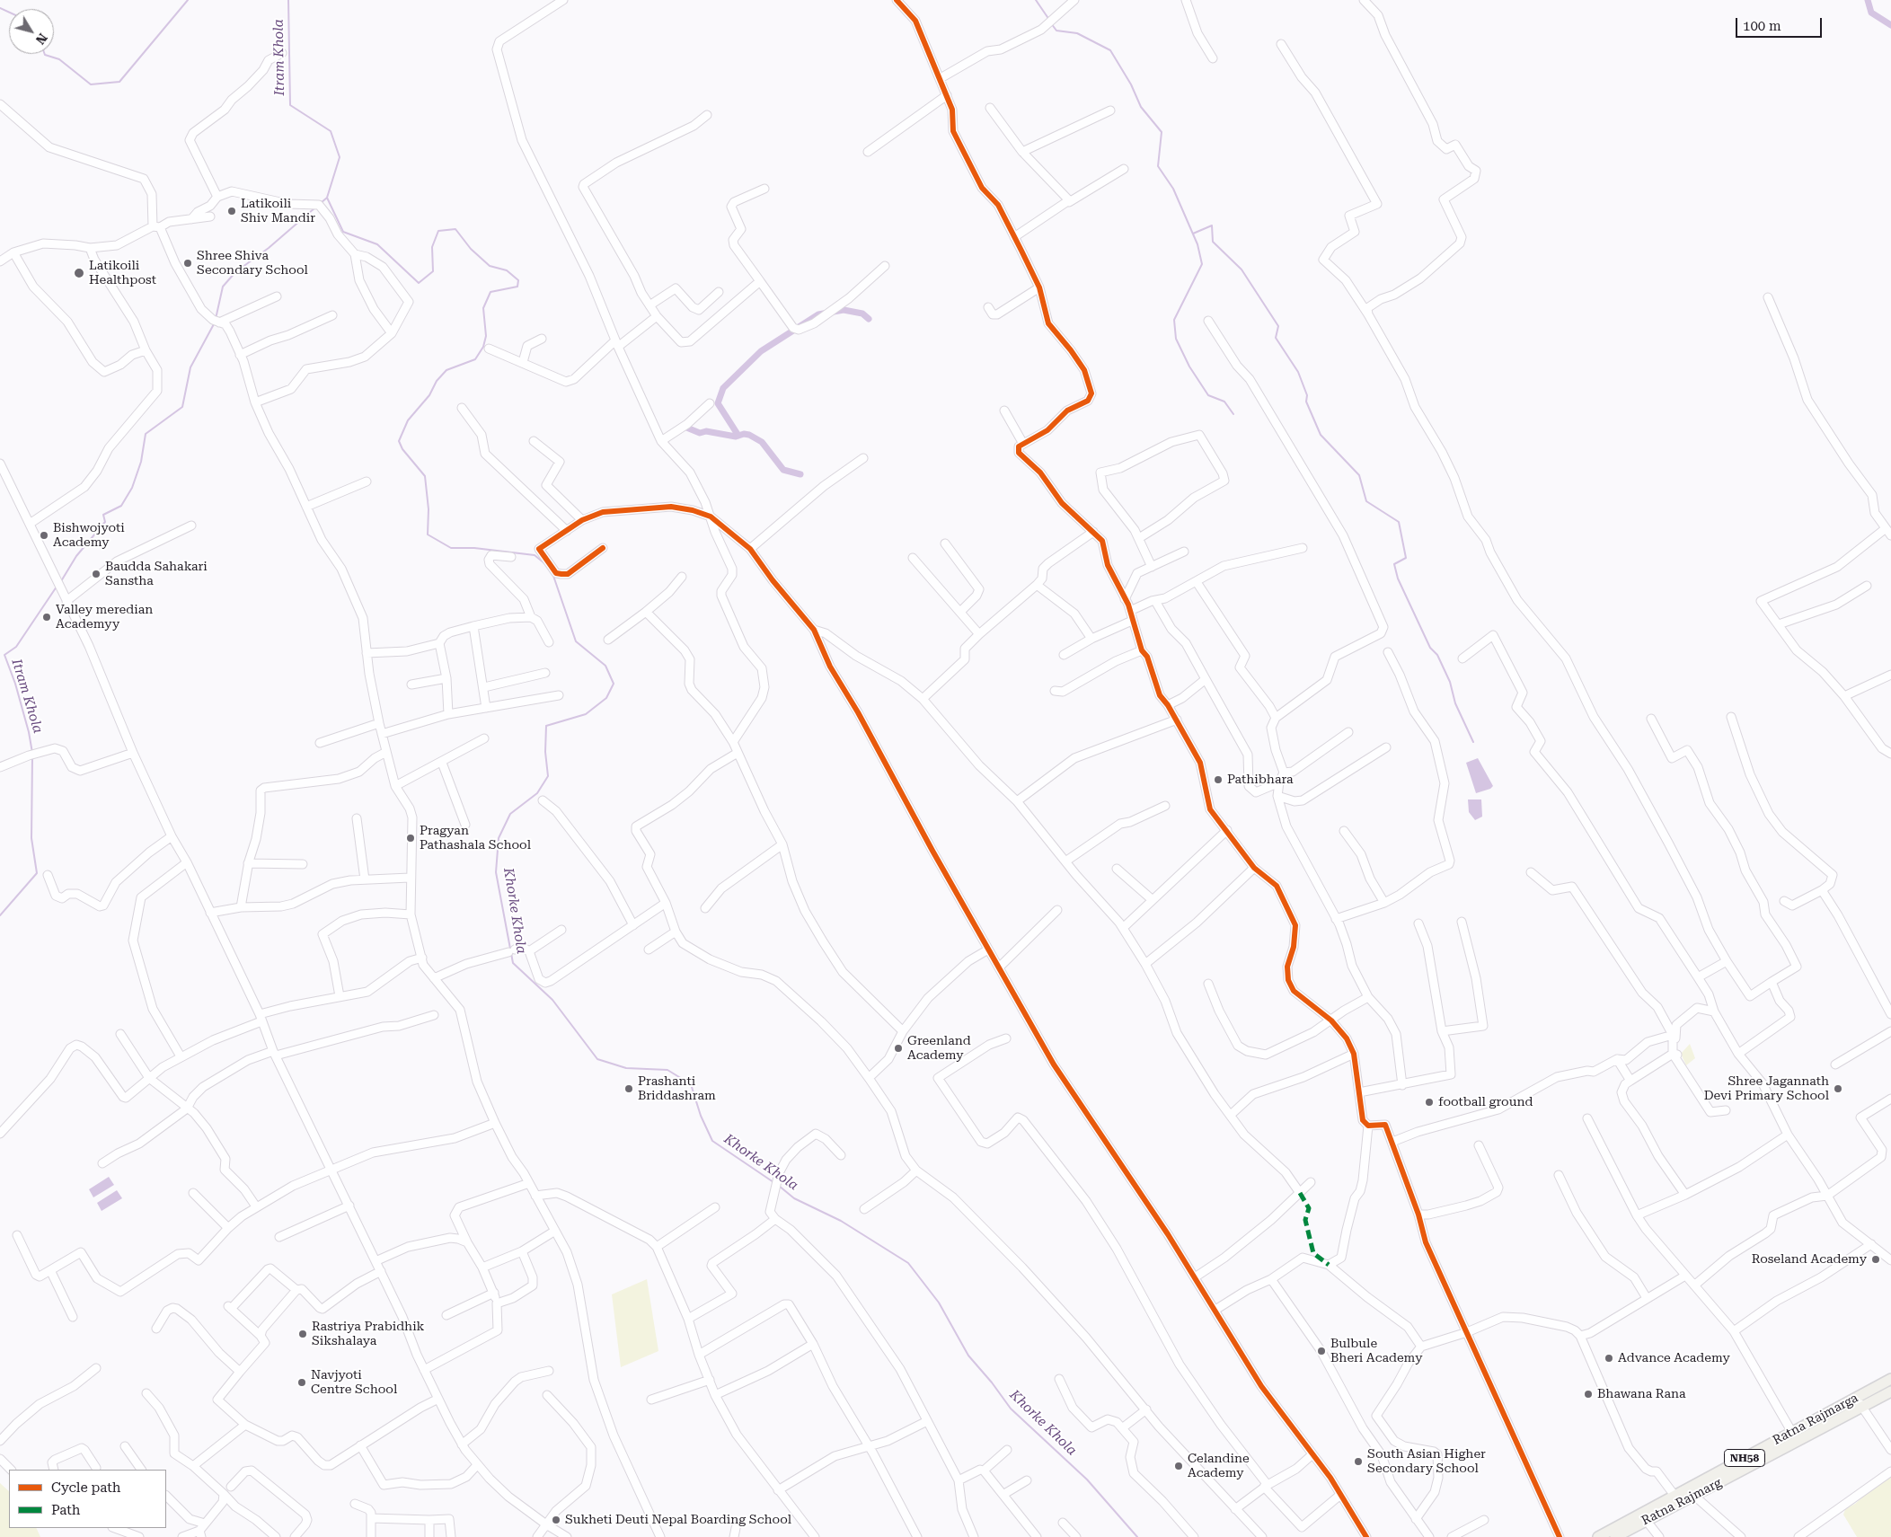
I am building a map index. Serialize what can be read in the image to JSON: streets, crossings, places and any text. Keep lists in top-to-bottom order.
{
  "streets": {
    "main road": ["Ratna Rajmarga", "NH58", "Ratna Rajmarg"]
  },
  "crossings": [
    ["Ratna Rajmarga", "Ratna Rajmarg"]
  ],
  "water": ["Itram Khola", "Khorke Khola"],
  "places": [
    "Latikoili Shiv Mandir",
    "Shree Shiva Secondary School",
    "Latikoili Healthpost",
    "Bishwojyoti Academy",
    "Baudda Sahakari Sanstha",
    "Valley meredian Academyy",
    "Pathibhara",
    "Pragyan Pathashala School",
    "Greenland Academy",
    "Prashanti Briddashram",
    "Shree Jagannath Devi Primary School",
    "football ground",
    "Roseland Academy",
    "Rastriya Prabidhik Sikshalaya",
    "Bulbule Bheri Academy",
    "Advance Academy",
    "Navjyoti Centre School",
    "Bhawana Rana",
    "South Asian Higher Secondary School",
    "Celandine Academy",
    "Sukheti Deuti Nepal Boarding School"
  ],
  "legend": ["Cycle path", "Path"],
  "scale_bar": "100 m",
  "north": "bottom right"
}
